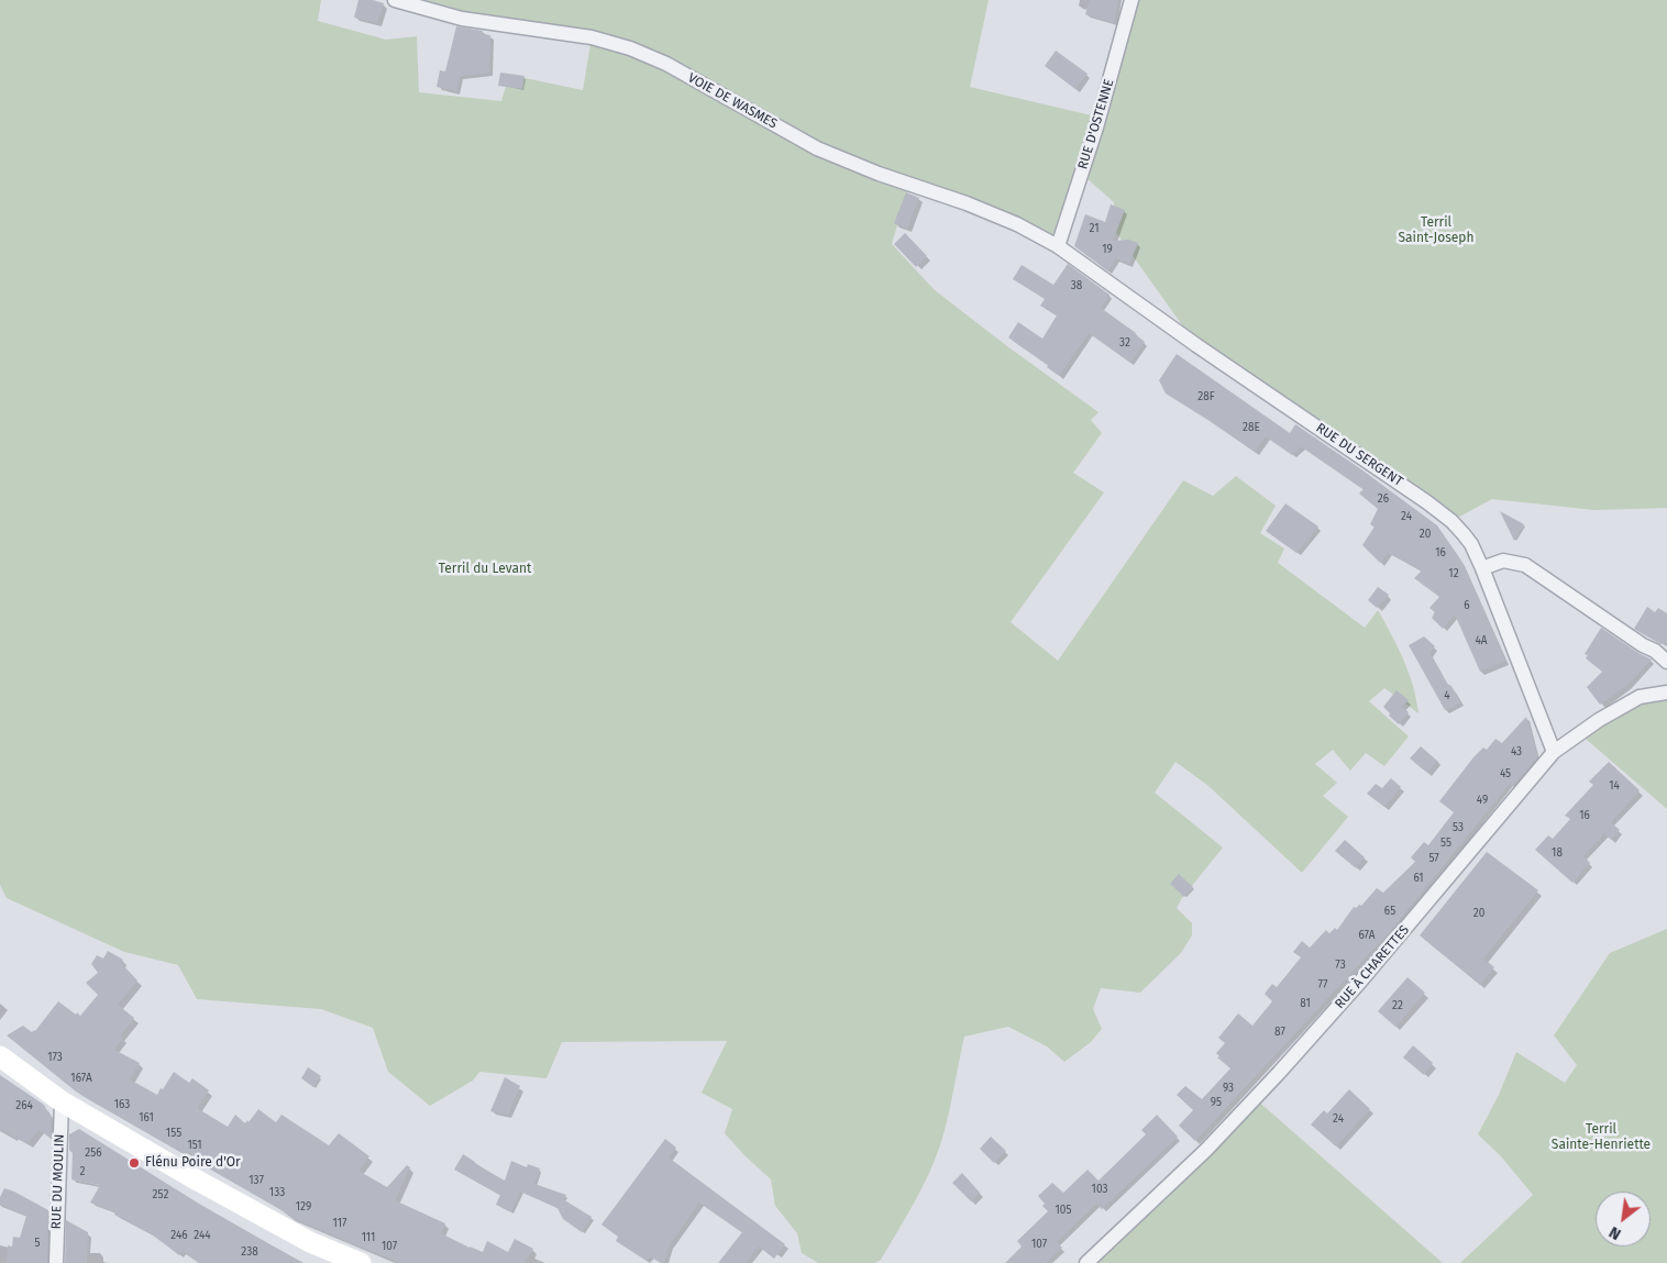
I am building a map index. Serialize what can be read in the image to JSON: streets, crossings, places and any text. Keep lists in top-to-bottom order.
{
  "streets": {
    "street": [
      "VOIE DE WASMES",
      "RUE D'OSTENNE",
      "RUE DU SERGENT",
      "RUE À CHARETTES",
      "RUE DU MOULIN"
    ]
  },
  "crossings": [
    ["VOIE DE WASMES", "RUE D'OSTENNE"],
    ["VOIE DE WASMES", "RUE DU SERGENT"],
    ["RUE D'OSTENNE", "RUE DU SERGENT"],
    ["RUE DU SERGENT", "RUE À CHARETTES"]
  ],
  "parks": ["Terril Saint-Joseph", "Terril du Levant", "Terril Sainte-Henriette"],
  "places": ["Flénu Poire d'Or"],
  "house_numbers": [
    "21",
    "19",
    "38",
    "32",
    "28F",
    "28E",
    "26",
    "24",
    "20",
    "16",
    "12",
    "6",
    "4A",
    "4",
    "43",
    "45",
    "14",
    "49",
    "16",
    "53",
    "55",
    "18",
    "57",
    "61",
    "65",
    "20",
    "67A",
    "73",
    "77",
    "81",
    "22",
    "87",
    "173",
    "167A",
    "93",
    "95",
    "163",
    "264",
    "161",
    "24",
    "155",
    "151",
    "256",
    "2",
    "137",
    "103",
    "133",
    "252",
    "129",
    "105",
    "117",
    "246",
    "244",
    "111",
    "5",
    "107",
    "107",
    "238"
  ],
  "north": "bottom left"
}
